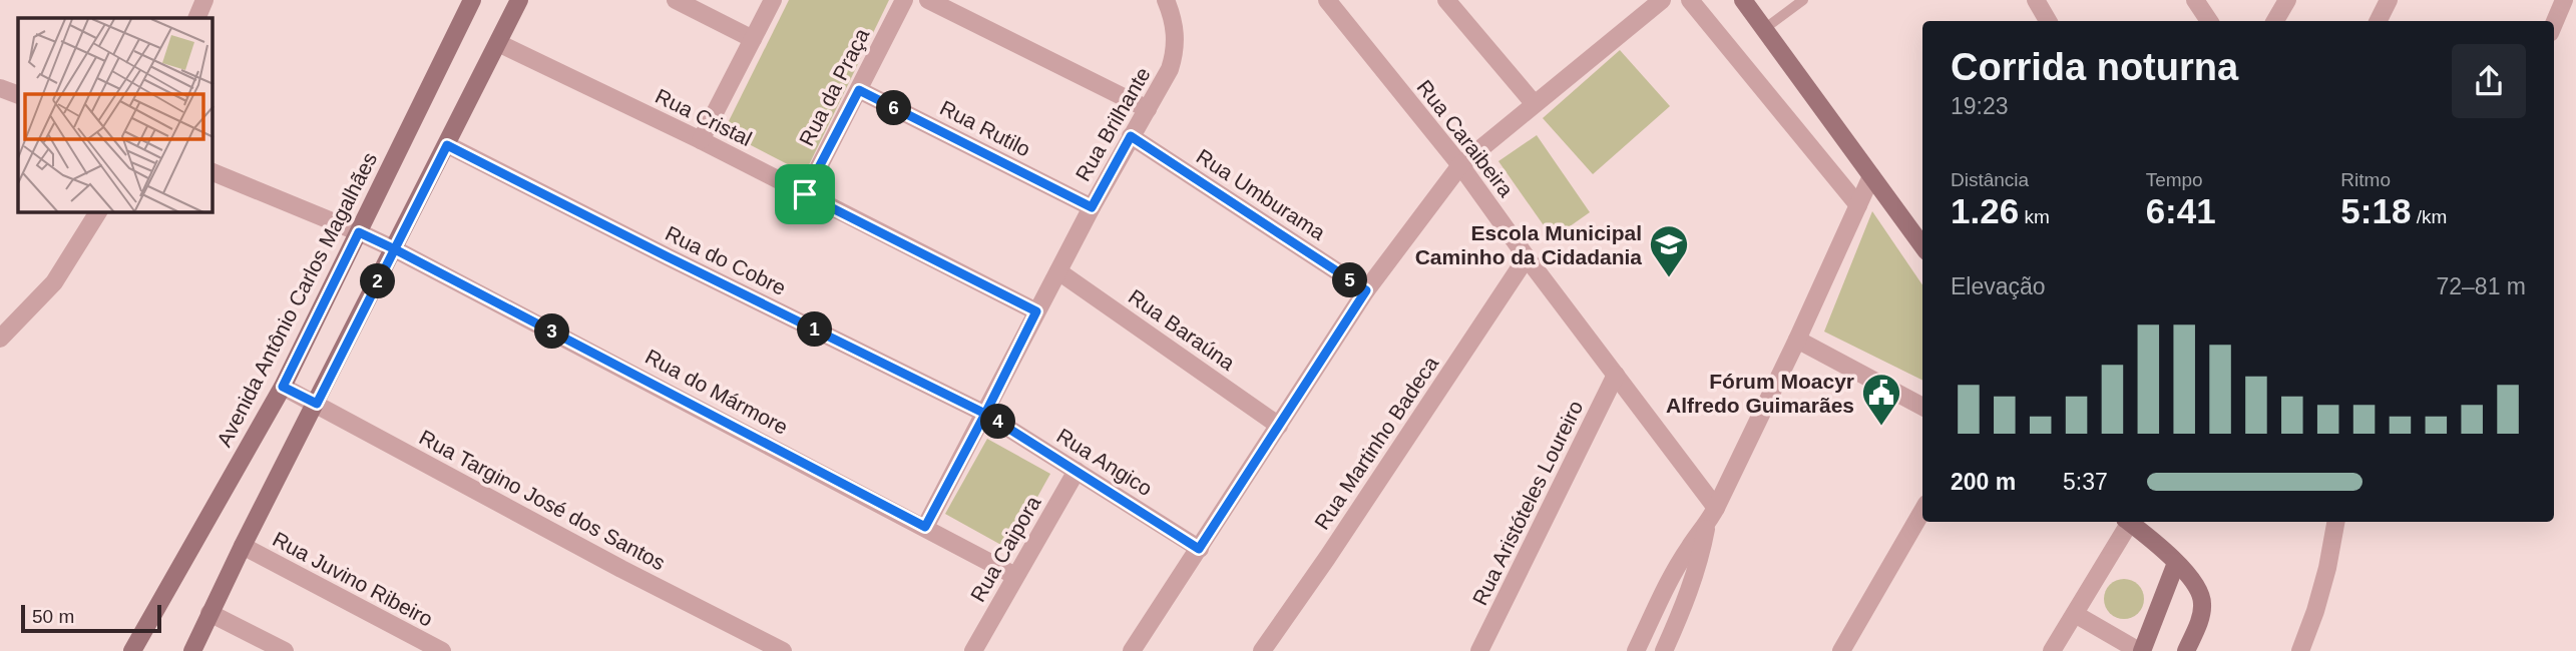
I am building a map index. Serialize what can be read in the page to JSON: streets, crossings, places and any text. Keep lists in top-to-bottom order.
{
  "streets": {
    "street": [
      "Rua da Praça",
      "Rua Cristal",
      "Rua Brilhante",
      "Rua Rutilo",
      "Rua Caraibeira",
      "Rua Umburama",
      "Rua do Cobre",
      "Avenida Antônio Carlos Magalhães",
      "Rua Baraúna",
      "Rua do Mármore",
      "Rua Martinho Badeca",
      "Rua Angico",
      "Rua Targino José dos Santos",
      "Rua Aristóteles Loureiro",
      "Rua Caipora",
      "Rua Juvino Ribeiro"
    ]
  },
  "crossings": [
    ["Rua da Praça", "Rua Cristal"],
    ["Rua da Praça", "Rua Rutilo"],
    ["Rua Cristal", "Rua Brilhante"],
    ["Rua Brilhante", "Rua Rutilo"],
    ["Rua Brilhante", "Rua Umburama"],
    ["Rua Brilhante", "Rua do Cobre"],
    ["Rua Brilhante", "Rua Baraúna"],
    ["Rua Brilhante", "Rua do Mármore"],
    ["Rua Brilhante", "Rua Angico"],
    ["Rua Caraibeira", "Rua Martinho Badeca"],
    ["Rua Caraibeira", "Rua Aristóteles Loureiro"],
    ["Rua do Cobre", "Rua Angico"],
    ["Avenida Antônio Carlos Magalhães", "Rua do Mármore"],
    ["Avenida Antônio Carlos Magalhães", "Rua Targino José dos Santos"],
    ["Rua do Mármore", "Rua Caipora"],
    ["Rua Angico", "Rua Caipora"]
  ],
  "places": {
    "school or university": ["Escola Municipal Caminho da Cidadania"],
    "public building": ["Fórum Moacyr Alfredo Guimarães"]
  },
  "scale_bar": "50 m",
  "page": {
    "heading": ["Corrida noturna", "19:23"],
    "pins": [
      "6",
      "5",
      "2",
      "1",
      "3",
      "4"
    ],
    "stats": [
      ["Distância", "1.26 km"],
      ["Tempo", "6:41"],
      ["Ritmo", "5:18 /km"]
    ],
    "chart": ["Elevação", "72–81 m"],
    "list": [
      {
        "name": "200 m",
        "note": "5:37"
      }
    ],
    "scale": "50 m"
  }
}
